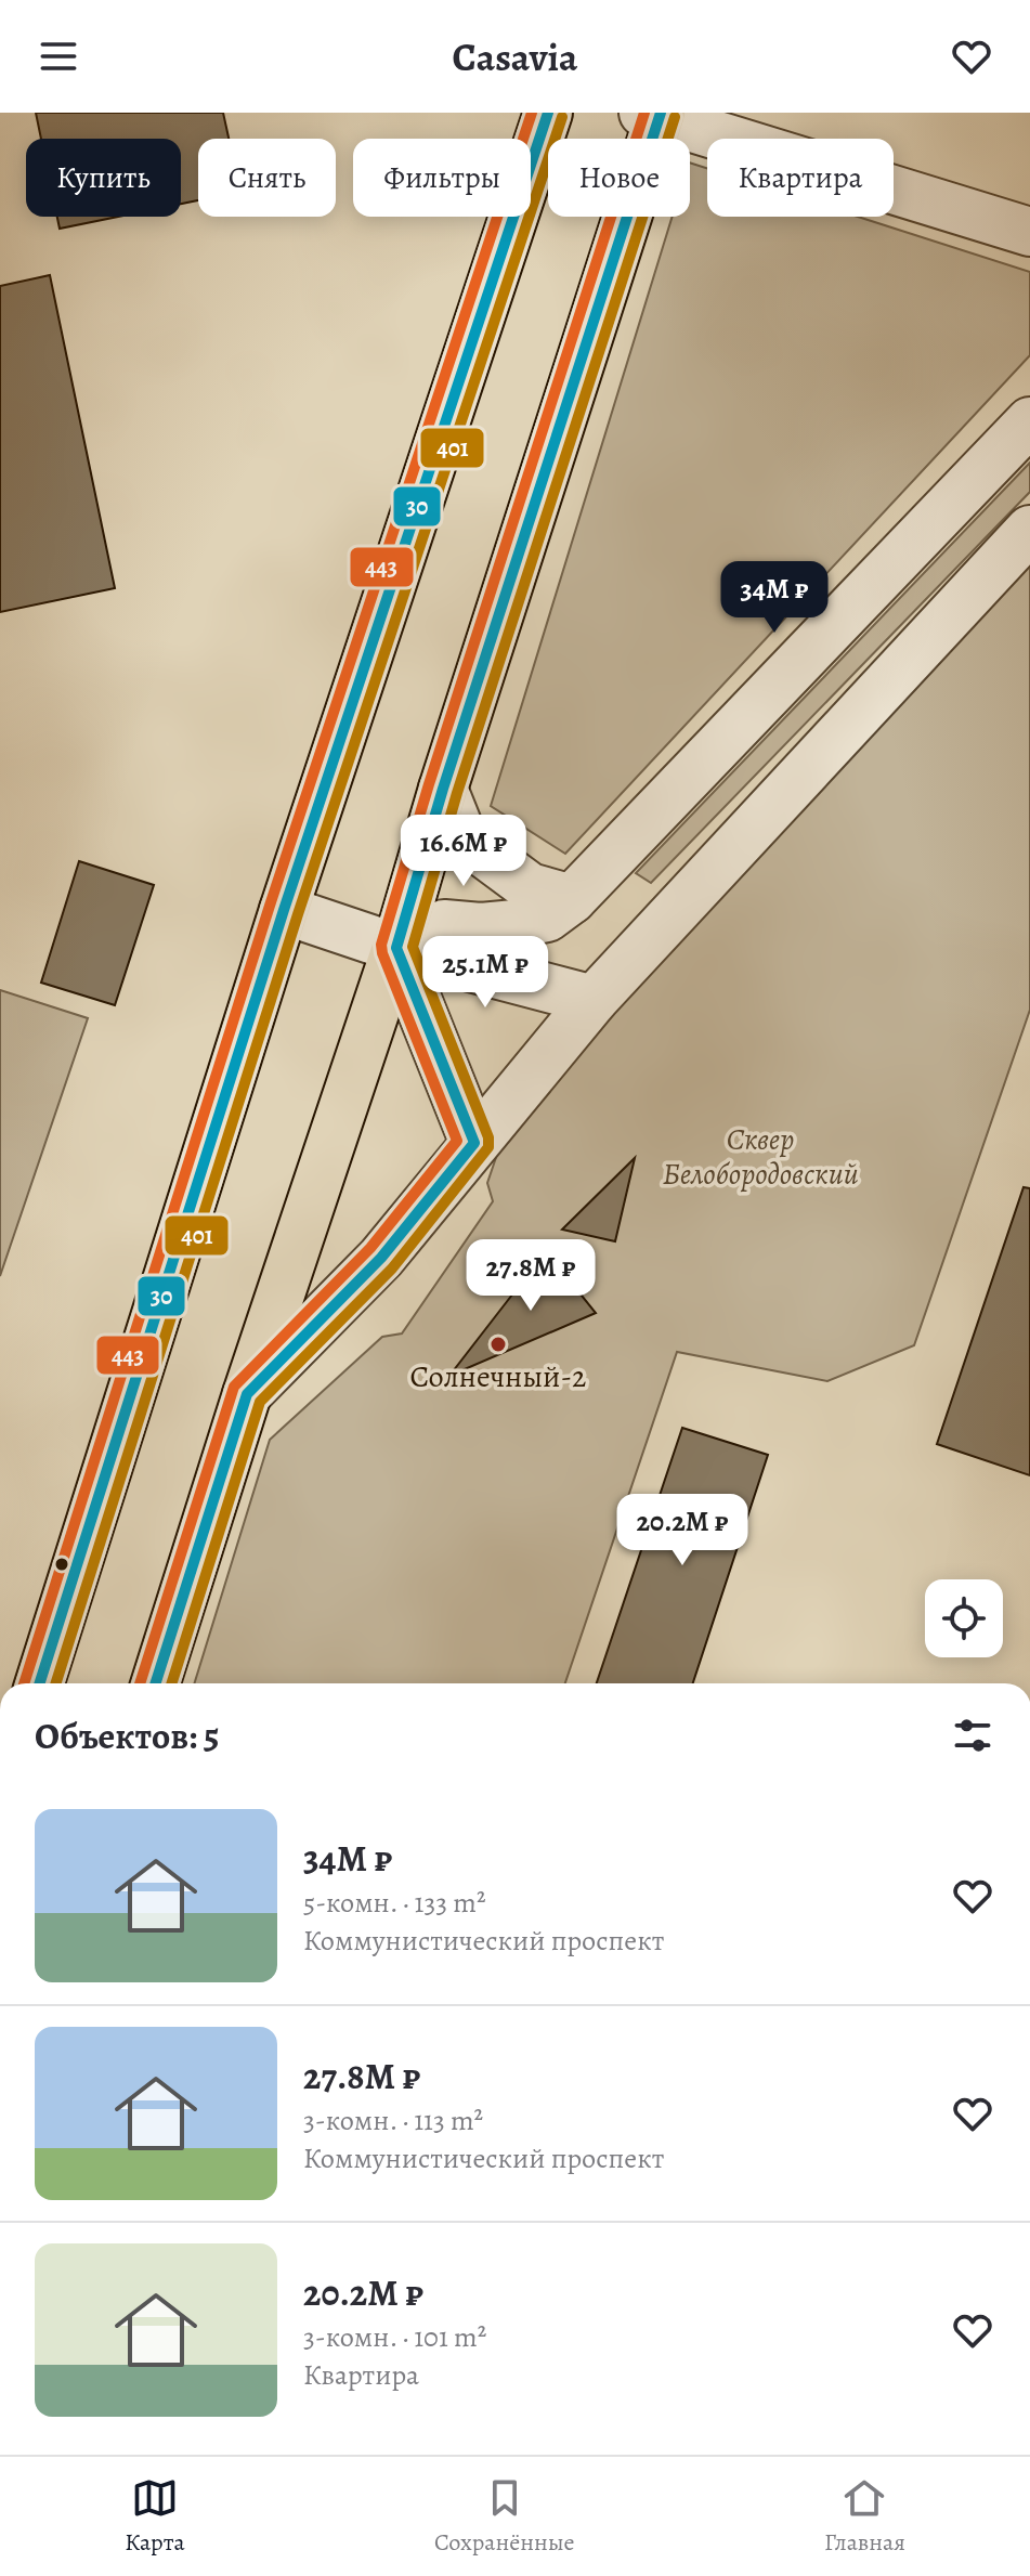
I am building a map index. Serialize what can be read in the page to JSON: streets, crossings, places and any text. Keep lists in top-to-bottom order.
{
  "parks": ["Сквер Белобородовский"],
  "places": ["Солнечный-2"],
  "lines": ["transit line 30", "transit line 443", "transit line 401"],
  "page": {
    "header": "Casavia",
    "chip": [
      "Купить",
      "Снять",
      "Фильтры",
      "Новое",
      "Квартира"
    ],
    "price": [
      "34M ₽",
      "16.6M ₽",
      "25.1M ₽",
      "27.8M ₽",
      "20.2M ₽"
    ],
    "heading": "Объектов: 5",
    "list": [
      {
        "name": "34M ₽",
        "note": "5-комн. · 133 m² · Коммунистический проспект"
      },
      {
        "name": "27.8M ₽",
        "note": "3-комн. · 113 m² · Коммунистический проспект"
      },
      {
        "name": "20.2M ₽",
        "note": "3-комн. · 101 m² · Квартира"
      }
    ],
    "tabs": ["Карта", "Сохранённые", "Главная"]
  }
}
